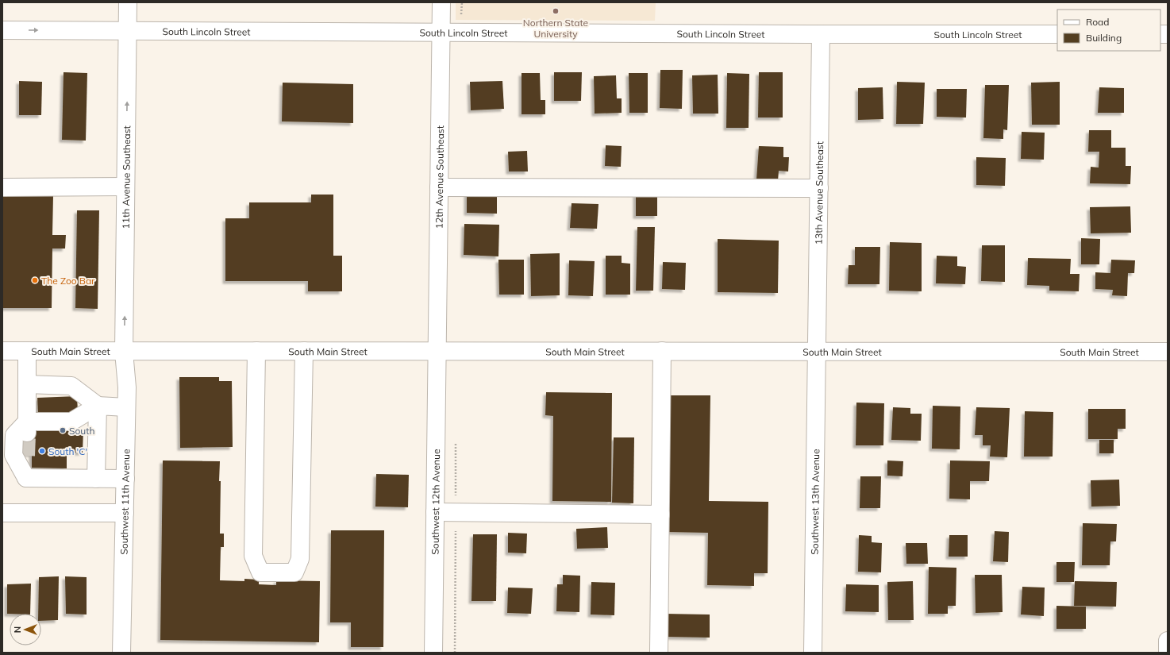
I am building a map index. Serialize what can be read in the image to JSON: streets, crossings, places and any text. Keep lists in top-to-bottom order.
{
  "streets": {
    "street": [
      "South Lincoln Street",
      "11th Avenue Southeast",
      "12th Avenue Southeast",
      "13th Avenue Southeast",
      "South Main Street",
      "Southwest 11th Avenue",
      "Southwest 12th Avenue",
      "Southwest 13th Avenue"
    ]
  },
  "crossings": [
    ["South Lincoln Street", "11th Avenue Southeast"],
    ["South Lincoln Street", "12th Avenue Southeast"],
    ["South Lincoln Street", "13th Avenue Southeast"],
    ["11th Avenue Southeast", "South Main Street"],
    ["11th Avenue Southeast", "Southwest 11th Avenue"],
    ["12th Avenue Southeast", "South Main Street"],
    ["12th Avenue Southeast", "Southwest 12th Avenue"],
    ["13th Avenue Southeast", "South Main Street"],
    ["13th Avenue Southeast", "Southwest 13th Avenue"],
    ["South Main Street", "Southwest 11th Avenue"],
    ["South Main Street", "Southwest 12th Avenue"],
    ["South Main Street", "Southwest 13th Avenue"]
  ],
  "one_way": ["11th Avenue Southeast"],
  "places": [
    "Northern State University",
    "The Zoo Bar",
    "South",
    "South 'C'"
  ],
  "legend": ["Road", "Building"],
  "north": "left"
}
